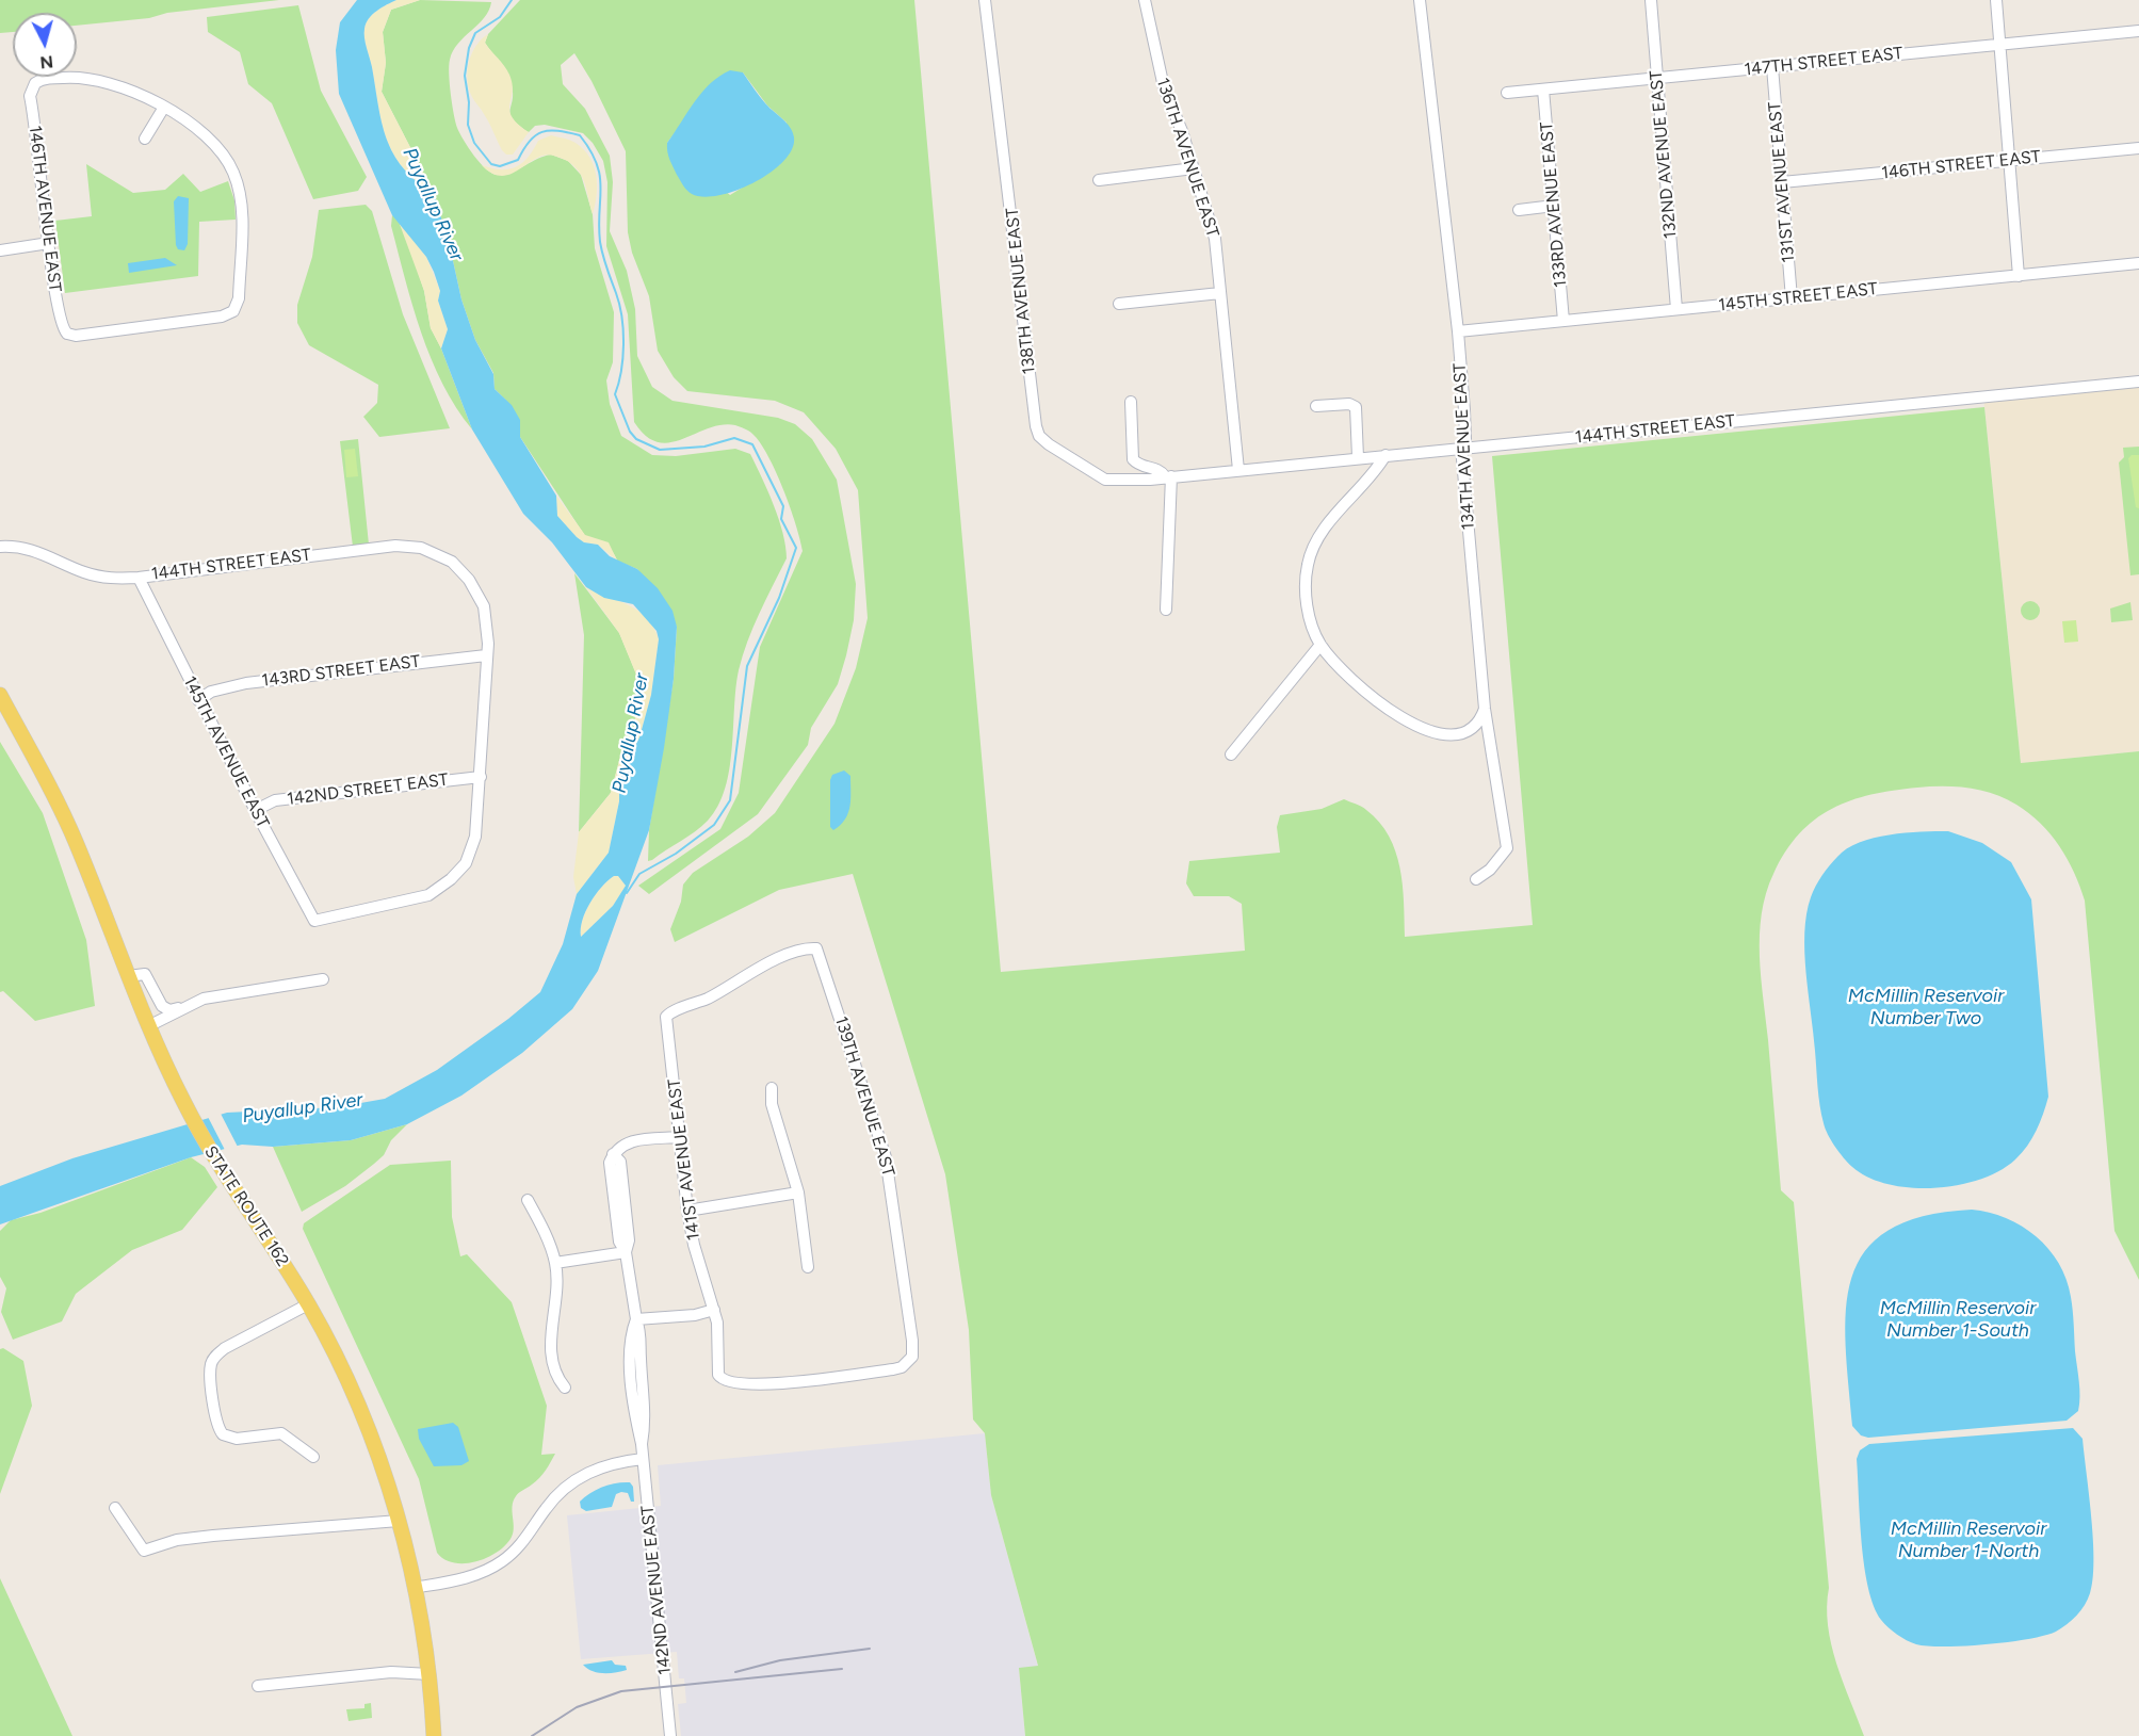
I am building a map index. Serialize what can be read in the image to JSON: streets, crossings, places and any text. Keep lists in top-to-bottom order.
{
  "streets": {
    "main road": ["STATE ROUTE 162"],
    "street": [
      "147TH STREET EAST",
      "132ND AVENUE EAST",
      "136TH AVENUE EAST",
      "146TH STREET EAST",
      "131ST AVENUE EAST",
      "133RD AVENUE EAST",
      "146TH AVENUE EAST",
      "138TH AVENUE EAST",
      "145TH STREET EAST",
      "144TH STREET EAST",
      "134TH AVENUE EAST",
      "143RD STREET EAST",
      "145TH AVENUE EAST",
      "142ND STREET EAST",
      "139TH AVENUE EAST",
      "141ST AVENUE EAST",
      "142ND AVENUE EAST"
    ]
  },
  "crossings": [
    ["147TH STREET EAST", "132ND AVENUE EAST"],
    ["147TH STREET EAST", "131ST AVENUE EAST"],
    ["147TH STREET EAST", "133RD AVENUE EAST"],
    ["132ND AVENUE EAST", "145TH STREET EAST"],
    ["136TH AVENUE EAST", "144TH STREET EAST"],
    ["146TH STREET EAST", "131ST AVENUE EAST"],
    ["131ST AVENUE EAST", "145TH STREET EAST"],
    ["133RD AVENUE EAST", "145TH STREET EAST"],
    ["138TH AVENUE EAST", "144TH STREET EAST"],
    ["145TH STREET EAST", "134TH AVENUE EAST"],
    ["144TH STREET EAST", "134TH AVENUE EAST"],
    ["144TH STREET EAST", "143RD STREET EAST"],
    ["144TH STREET EAST", "145TH AVENUE EAST"],
    ["143RD STREET EAST", "145TH AVENUE EAST"],
    ["145TH AVENUE EAST", "142ND STREET EAST"],
    ["139TH AVENUE EAST", "141ST AVENUE EAST"],
    ["141ST AVENUE EAST", "142ND AVENUE EAST"]
  ],
  "water": [
    "Puyallup River",
    "McMillin Reservoir Number Two",
    "McMillin Reservoir Number 1-South",
    "McMillin Reservoir Number 1-North"
  ],
  "north": "bottom"
}
